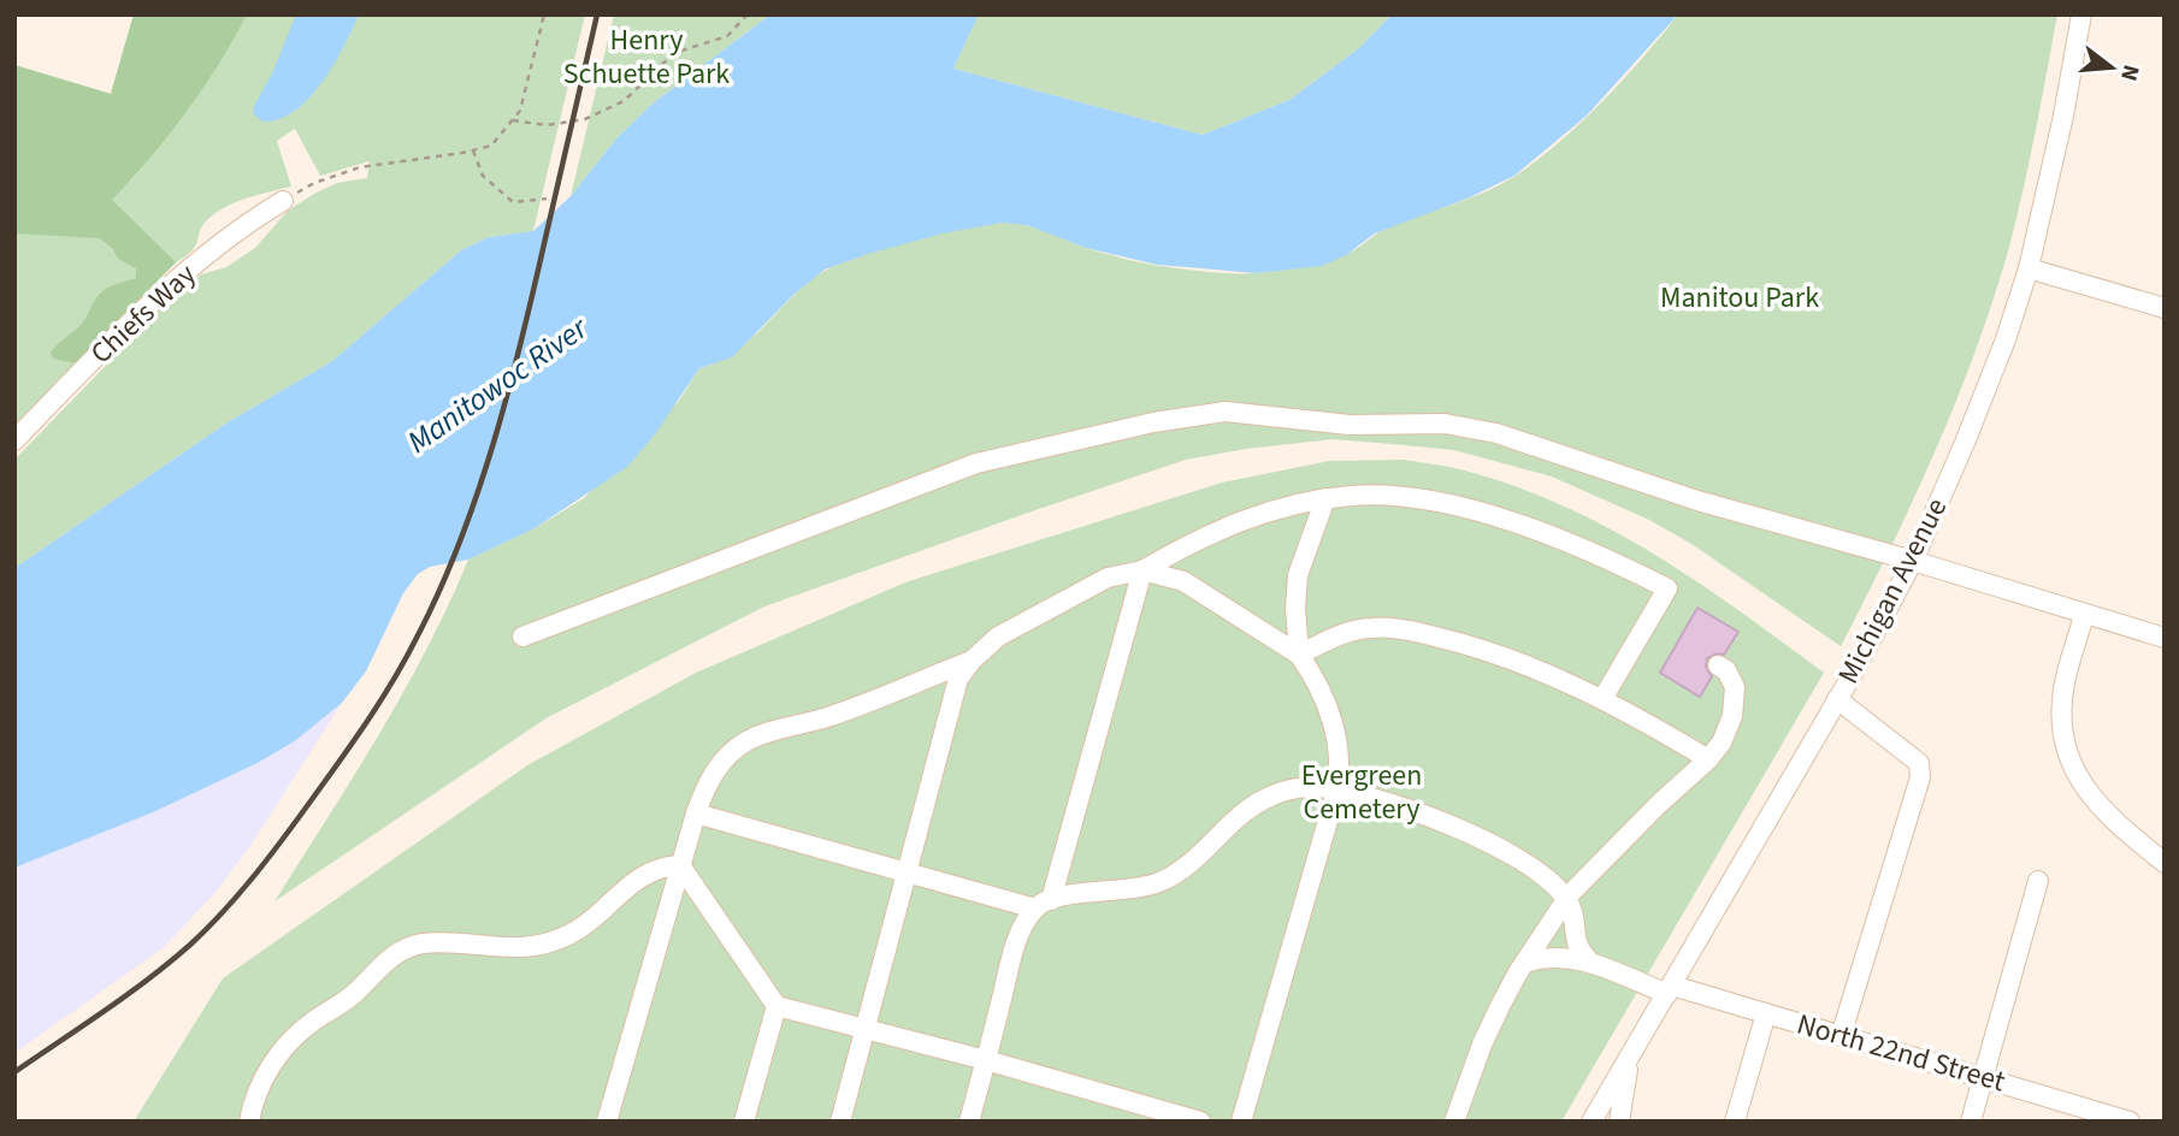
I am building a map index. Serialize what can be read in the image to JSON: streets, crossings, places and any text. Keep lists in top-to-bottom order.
{
  "streets": {
    "street": ["Chiefs Way", "Michigan Avenue", "North 22nd Street"]
  },
  "crossings": [
    ["Michigan Avenue", "North 22nd Street"]
  ],
  "water": ["Manitowoc River"],
  "parks": ["Henry Schuette Park", "Manitou Park", "Evergreen Cemetery"],
  "north": "right"
}
